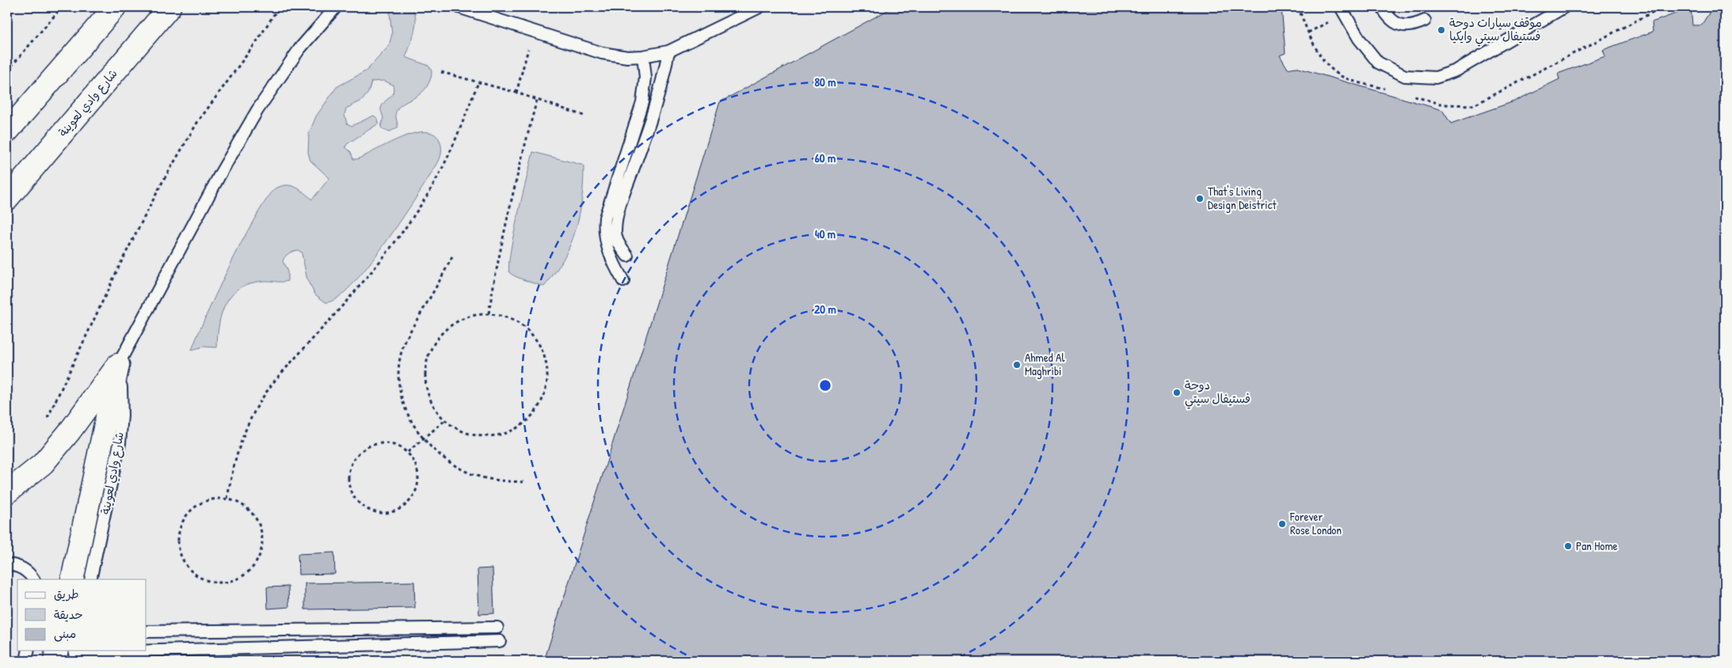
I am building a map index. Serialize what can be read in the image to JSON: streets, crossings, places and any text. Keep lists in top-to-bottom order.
{
  "streets": {
    "main road": ["شارع وادي لعوينة"]
  },
  "places": [
    "موقف سيارات دوحة فستيفال سيتي وايكيا",
    "That's Living Design Deistrict",
    "Ahmed Al Maghribi",
    "دوحة فستيفال سيتي",
    "Forever Rose London",
    "Pan Home"
  ],
  "legend": ["طريق", "حديقة", "مبنى"],
  "rings": [
    "80 m",
    "60 m",
    "40 m",
    "20 m"
  ]
}
